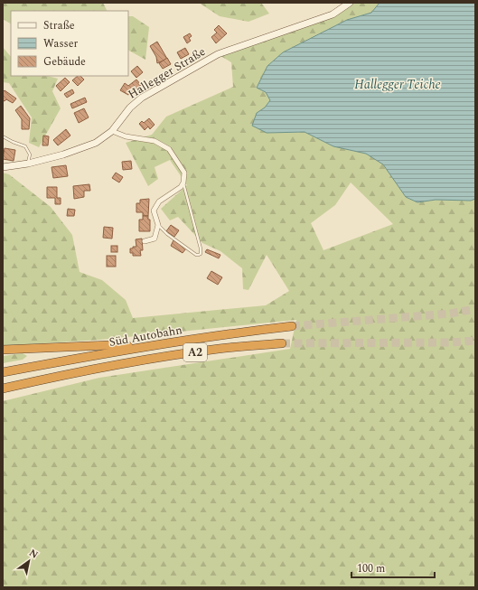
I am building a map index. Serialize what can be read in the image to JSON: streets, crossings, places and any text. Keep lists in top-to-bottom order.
{
  "streets": {
    "highway": ["Süd Autobahn", "A2"],
    "main road": ["Hallegger Straße"]
  },
  "water": ["Hallegger Teiche"],
  "legend": ["Straße", "Wasser", "Gebäude"],
  "scale_bar": "100 m",
  "north": "top right"
}
